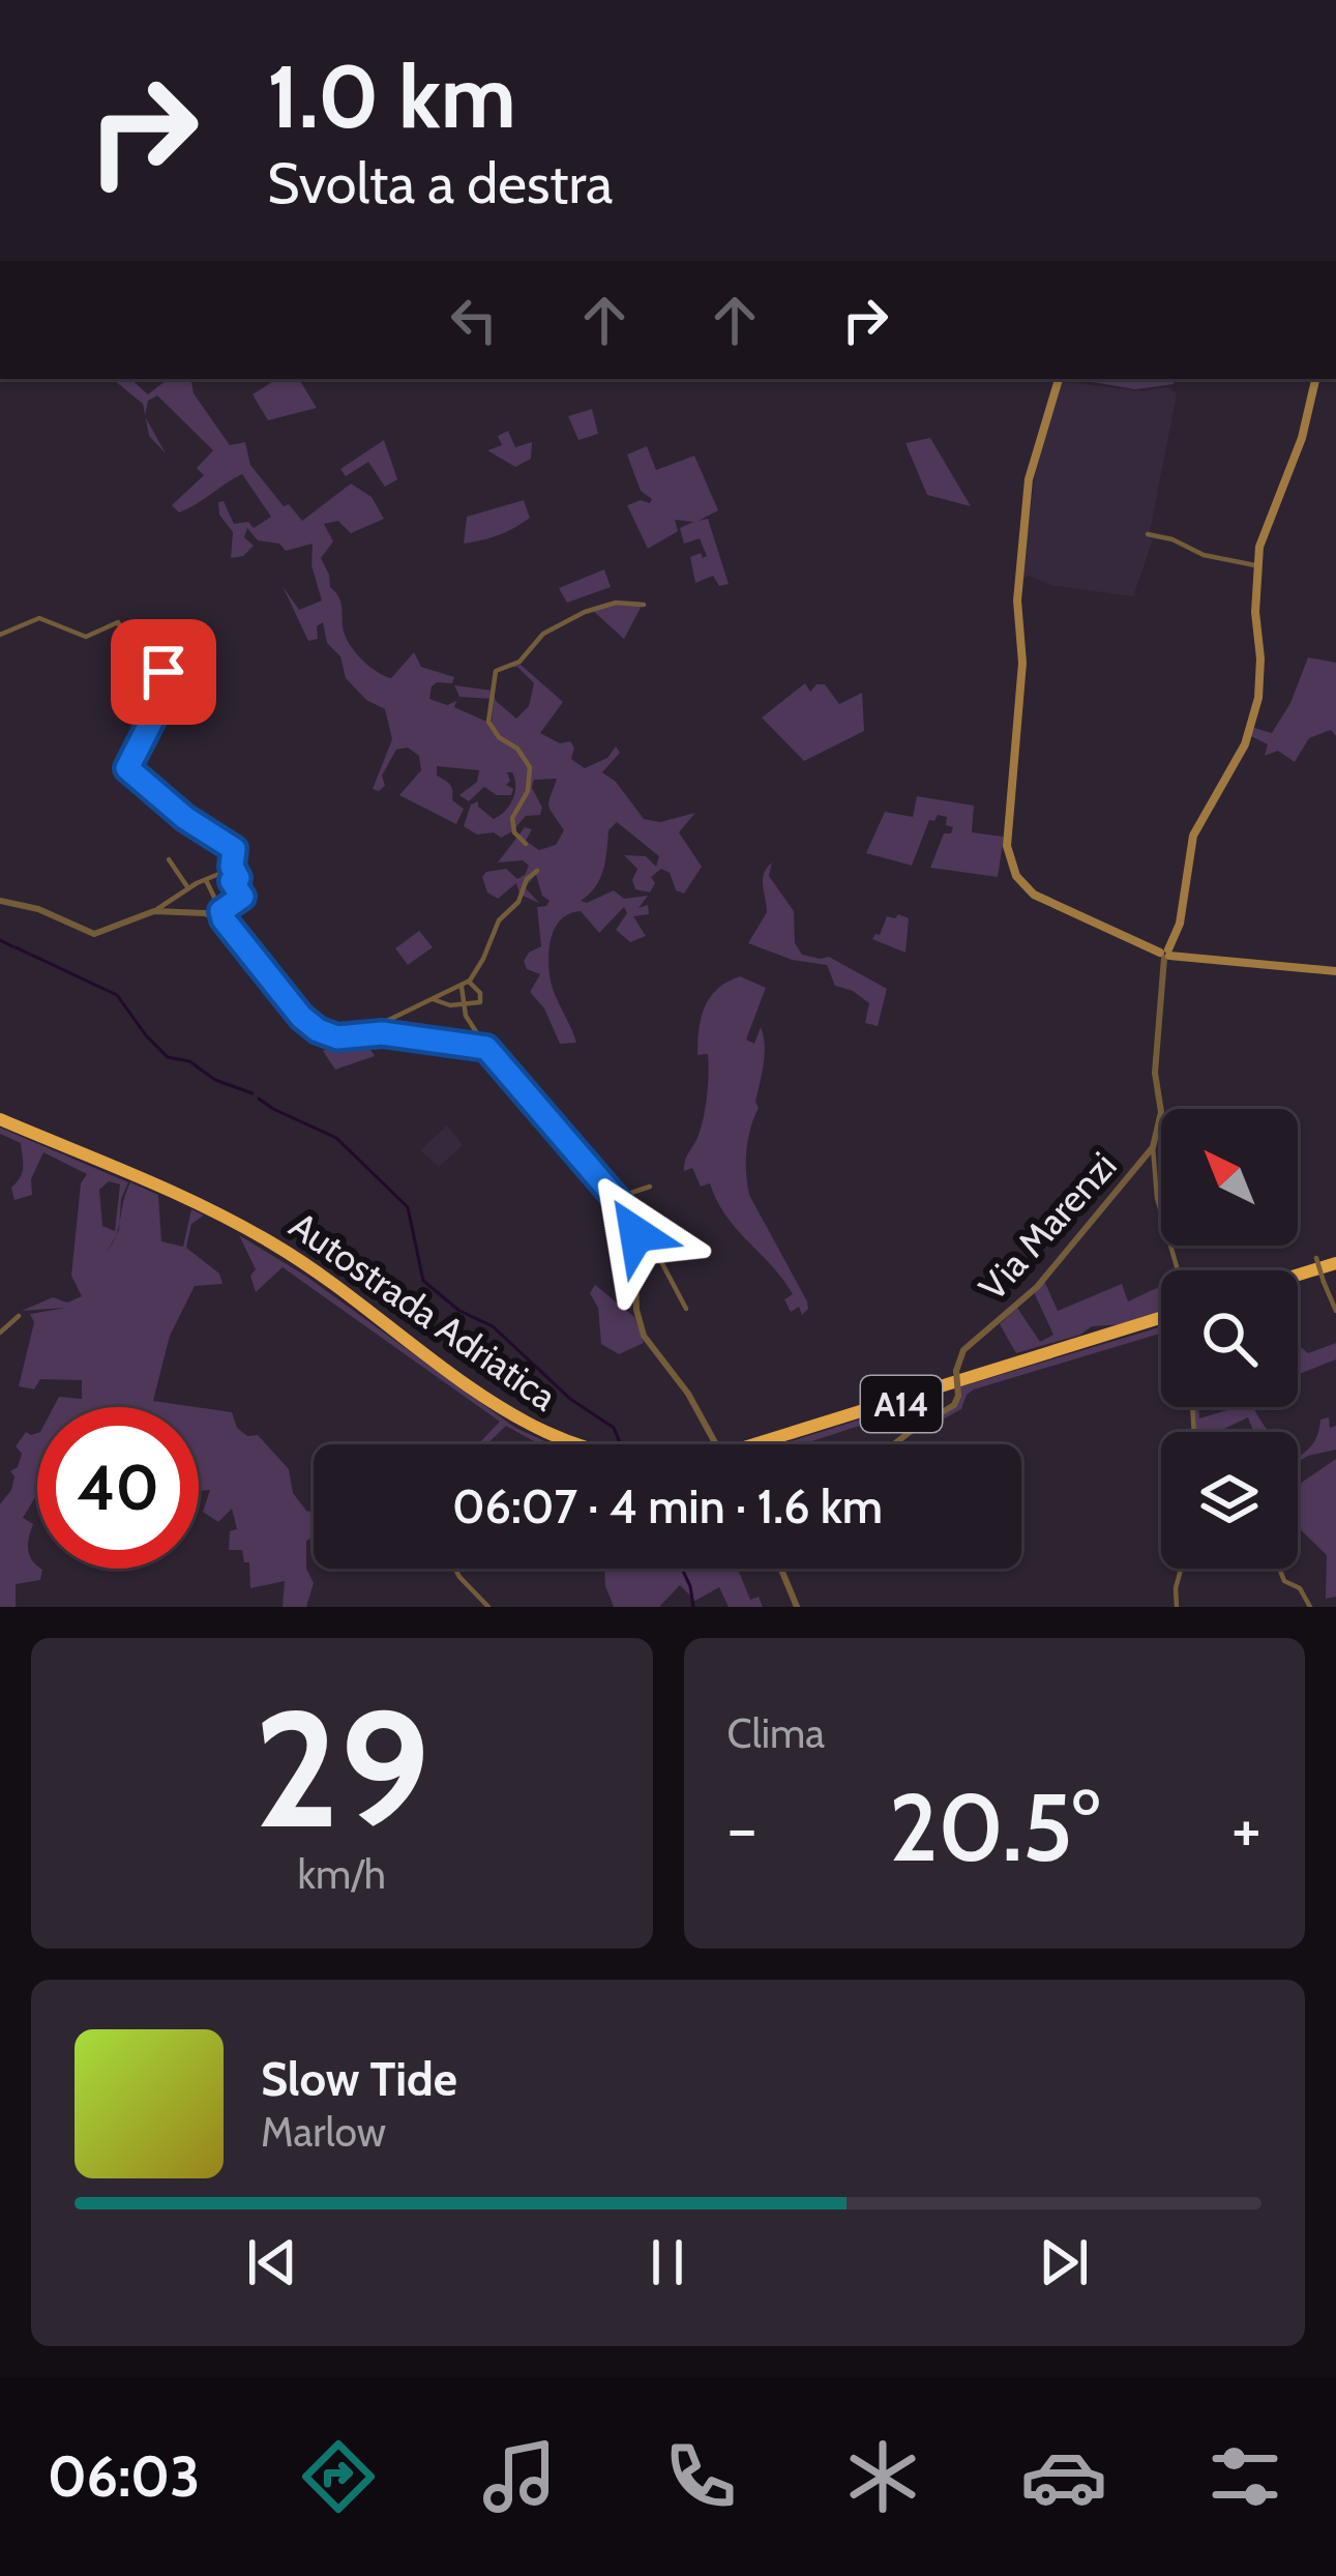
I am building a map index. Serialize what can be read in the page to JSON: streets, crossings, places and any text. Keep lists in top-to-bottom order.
{
  "streets": {
    "highway": ["Autostrada Adriatica", "A14"],
    "street": ["Via Marenzi"]
  },
  "north": "top left",
  "page": {
    "turn": ["1.0 km", "Svolta a destra"],
    "limit": "40",
    "trip": "06:07 · 4 min · 1.6 km",
    "tile": [
      ["29", "km/h"],
      "Clima"
    ],
    "heat": ["−", "20.5°", "+"],
    "song": ["Slow Tide", "Marlow"],
    "tabs": "06:03"
  }
}
